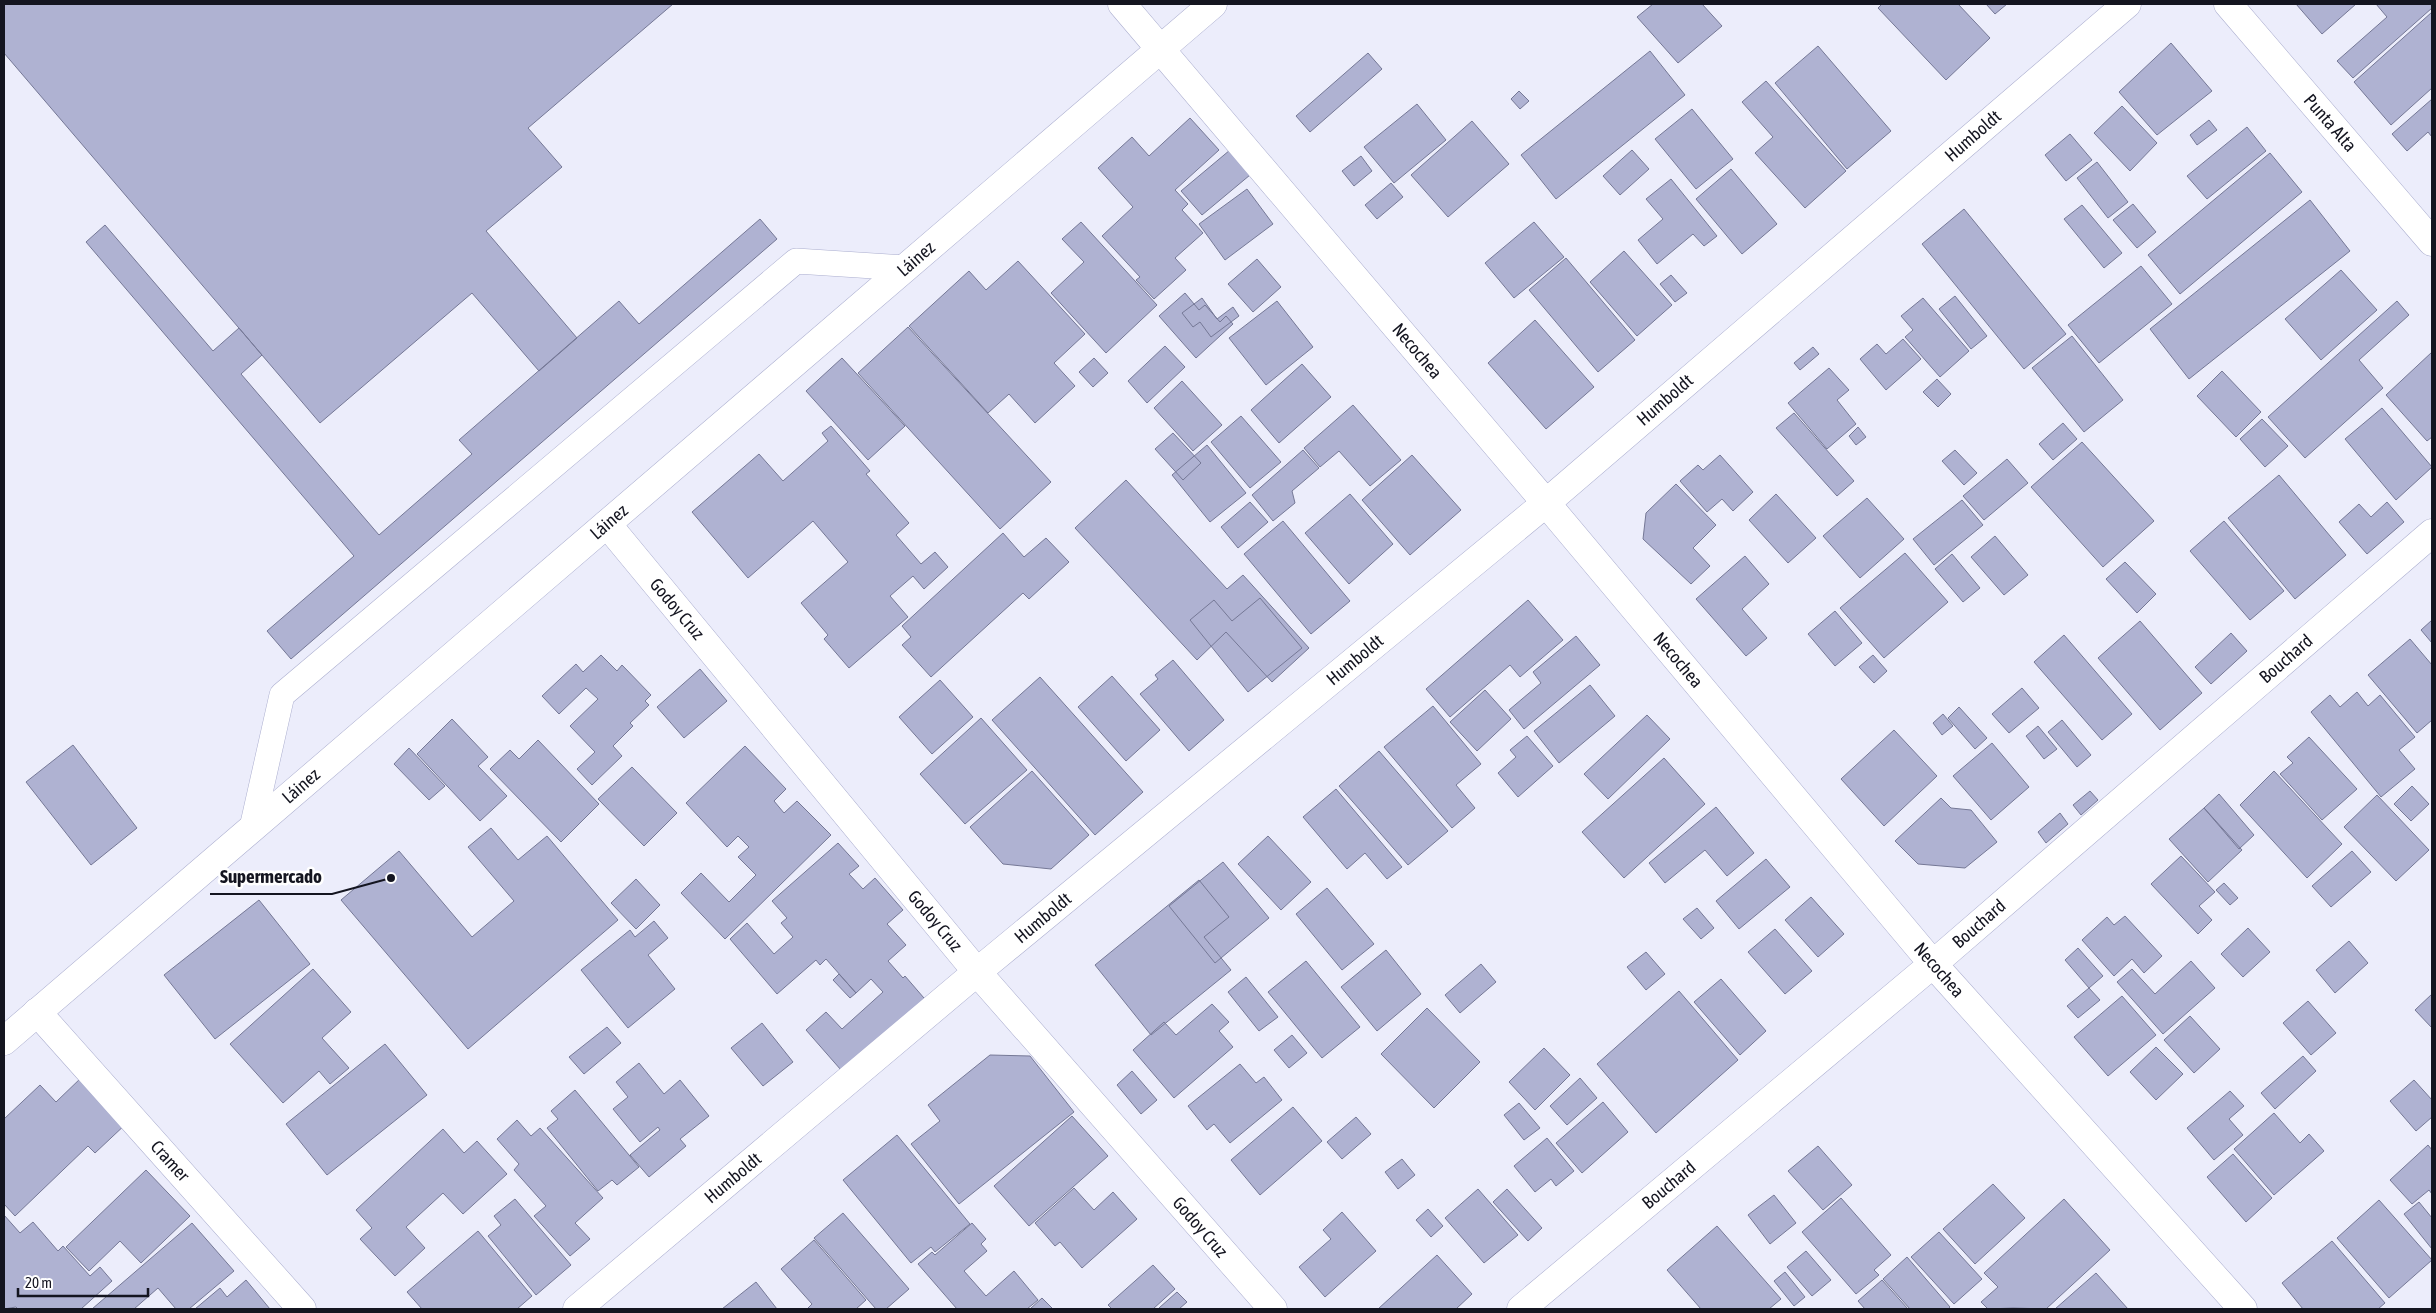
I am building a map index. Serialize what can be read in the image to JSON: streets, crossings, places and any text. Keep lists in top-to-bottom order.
{
  "streets": {
    "street": [
      "Punta Alta",
      "Humboldt",
      "Láinez",
      "Necochea",
      "Godoy Cruz",
      "Bouchard",
      "Cramer"
    ]
  },
  "crossings": [
    ["Humboldt", "Necochea"],
    ["Humboldt", "Godoy Cruz"],
    ["Láinez", "Necochea"],
    ["Láinez", "Godoy Cruz"],
    ["Láinez", "Cramer"],
    ["Necochea", "Bouchard"]
  ],
  "places": ["Supermercado"],
  "scale_bar": "20 m"
}
